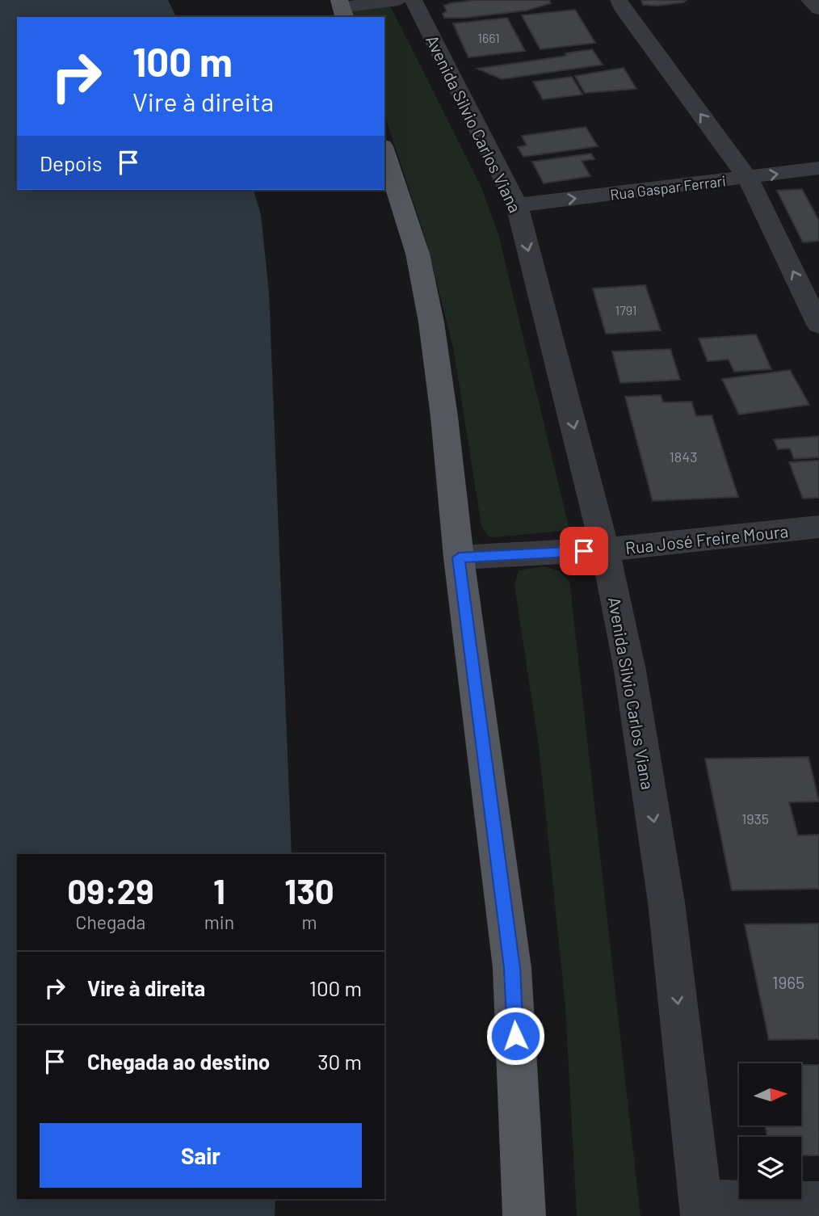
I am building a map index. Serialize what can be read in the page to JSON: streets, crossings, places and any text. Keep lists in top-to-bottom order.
{
  "streets": {
    "street": ["Avenida Silvio Carlos Viana", "Rua Gaspar Ferrari", "Rua José Freire Moura"]
  },
  "crossings": [
    ["Avenida Silvio Carlos Viana", "Rua Gaspar Ferrari"],
    ["Avenida Silvio Carlos Viana", "Rua José Freire Moura"]
  ],
  "one_way": ["Avenida Silvio Carlos Viana", "Rua Gaspar Ferrari"],
  "house_numbers": [
    "1661",
    "1791",
    "1843",
    "1935",
    "1965"
  ],
  "north": "right",
  "page": {
    "turn": ["100 m", "Vire à direita"],
    "then": "Depois",
    "eta": [
      "09:29",
      "Chegada",
      "1",
      "min",
      "130",
      "m"
    ],
    "list": [
      {
        "name": "Vire à direita",
        "value": "100 m"
      },
      {
        "name": "Chegada ao destino",
        "value": "30 m"
      }
    ],
    "buttons": "Sair"
  }
}
